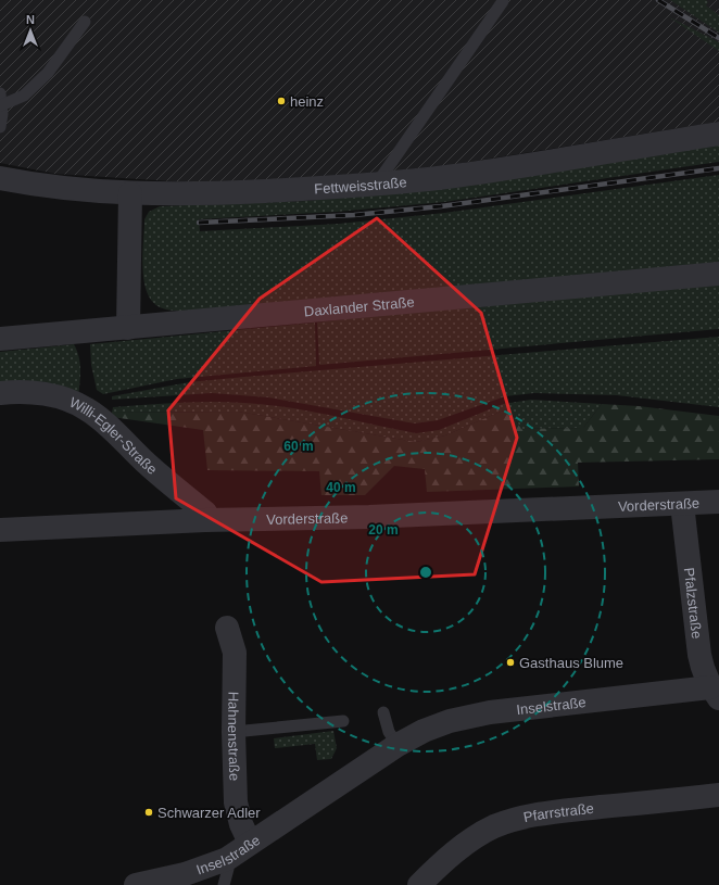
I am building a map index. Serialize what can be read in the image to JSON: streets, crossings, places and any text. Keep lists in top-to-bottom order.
{
  "streets": {
    "street": [
      "Fettweisstraße",
      "Daxlander Straße",
      "Willi-Egler-Straße",
      "Vorderstraße",
      "Pfalzstraße",
      "Inselstraße",
      "Hahnenstraße",
      "Pfarrstraße"
    ]
  },
  "crossings": [
    ["Willi-Egler-Straße", "Vorderstraße"],
    ["Vorderstraße", "Pfalzstraße"],
    ["Pfalzstraße", "Inselstraße"],
    ["Inselstraße", "Hahnenstraße"]
  ],
  "places": ["heinz", "Gasthaus Blume", "Schwarzer Adler"],
  "north": "top",
  "rings": ["60 m", "40 m", "20 m"]
}
